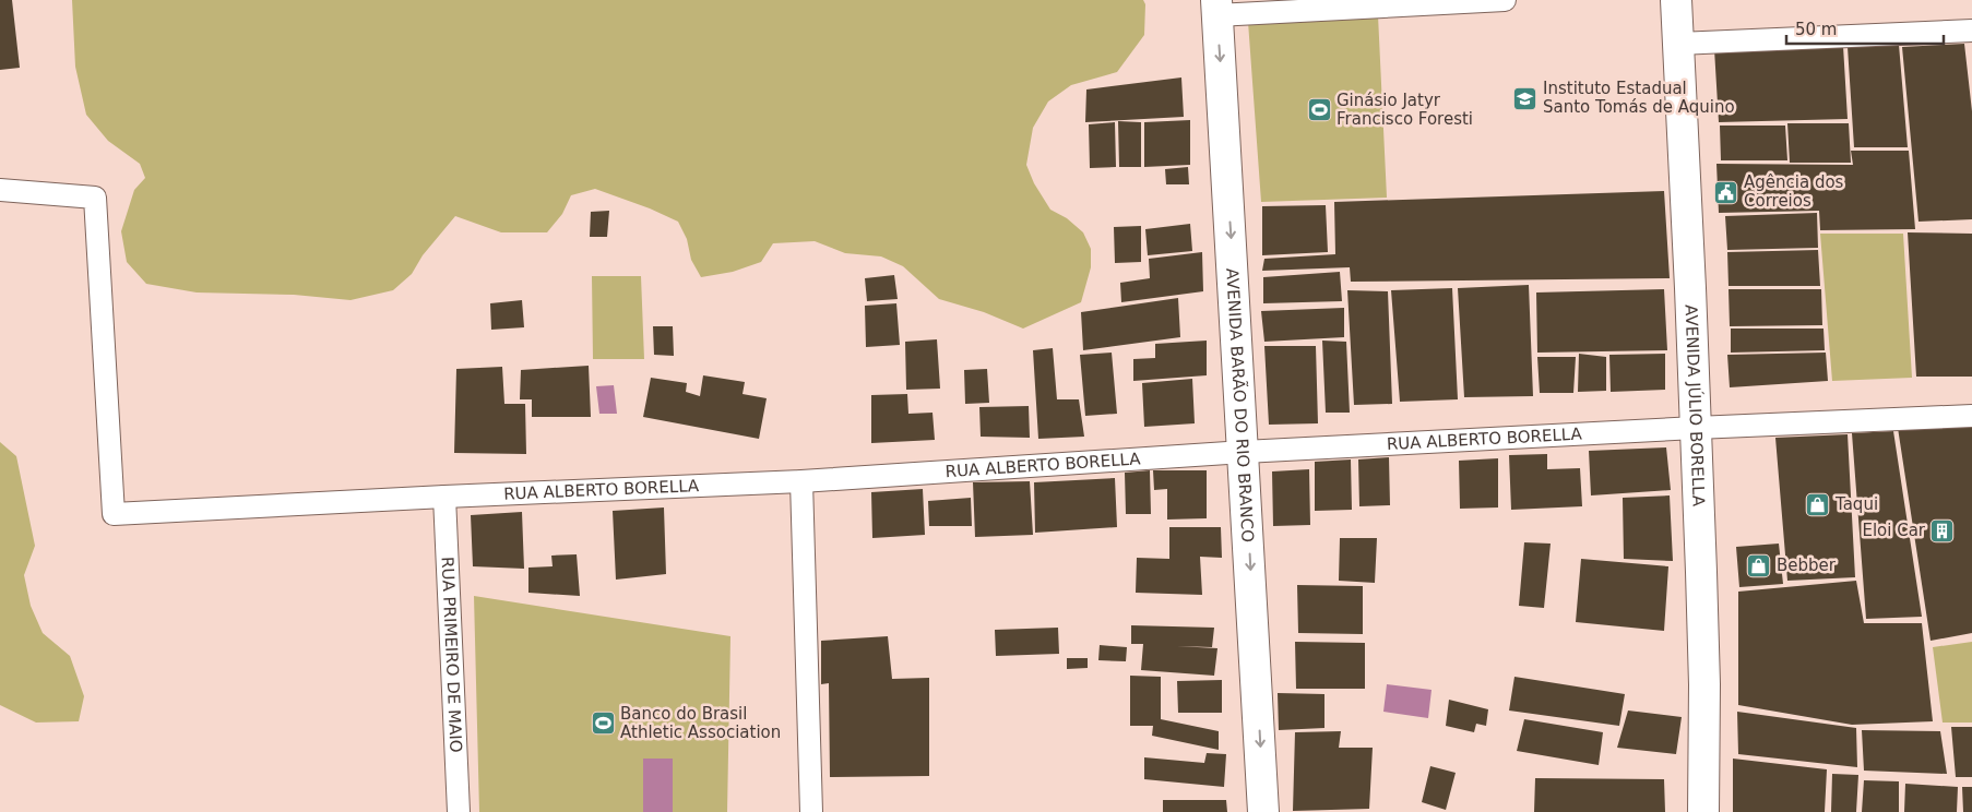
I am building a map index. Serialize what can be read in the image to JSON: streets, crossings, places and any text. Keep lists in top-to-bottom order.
{
  "streets": {
    "main road": ["AVENIDA BARÃO DO RIO BRANCO", "AVENIDA JÚLIO BORELLA"],
    "street": ["RUA ALBERTO BORELLA", "RUA PRIMEIRO DE MAIO"]
  },
  "crossings": [
    ["AVENIDA BARÃO DO RIO BRANCO", "RUA ALBERTO BORELLA"],
    ["AVENIDA JÚLIO BORELLA", "RUA ALBERTO BORELLA"],
    ["RUA ALBERTO BORELLA", "RUA PRIMEIRO DE MAIO"]
  ],
  "one_way": ["AVENIDA BARÃO DO RIO BRANCO"],
  "places": {
    "school or university": ["Instituto Estadual Santo Tomás de Aquino"],
    "sports": ["Ginásio Jatyr Francisco Foresti", "Banco do Brasil Athletic Association"],
    "public building": ["Agência dos Correios"],
    "shop": ["Taqui", "Bebber"],
    "building": ["Eloi Car"]
  },
  "scale_bar": "50 m"
}
